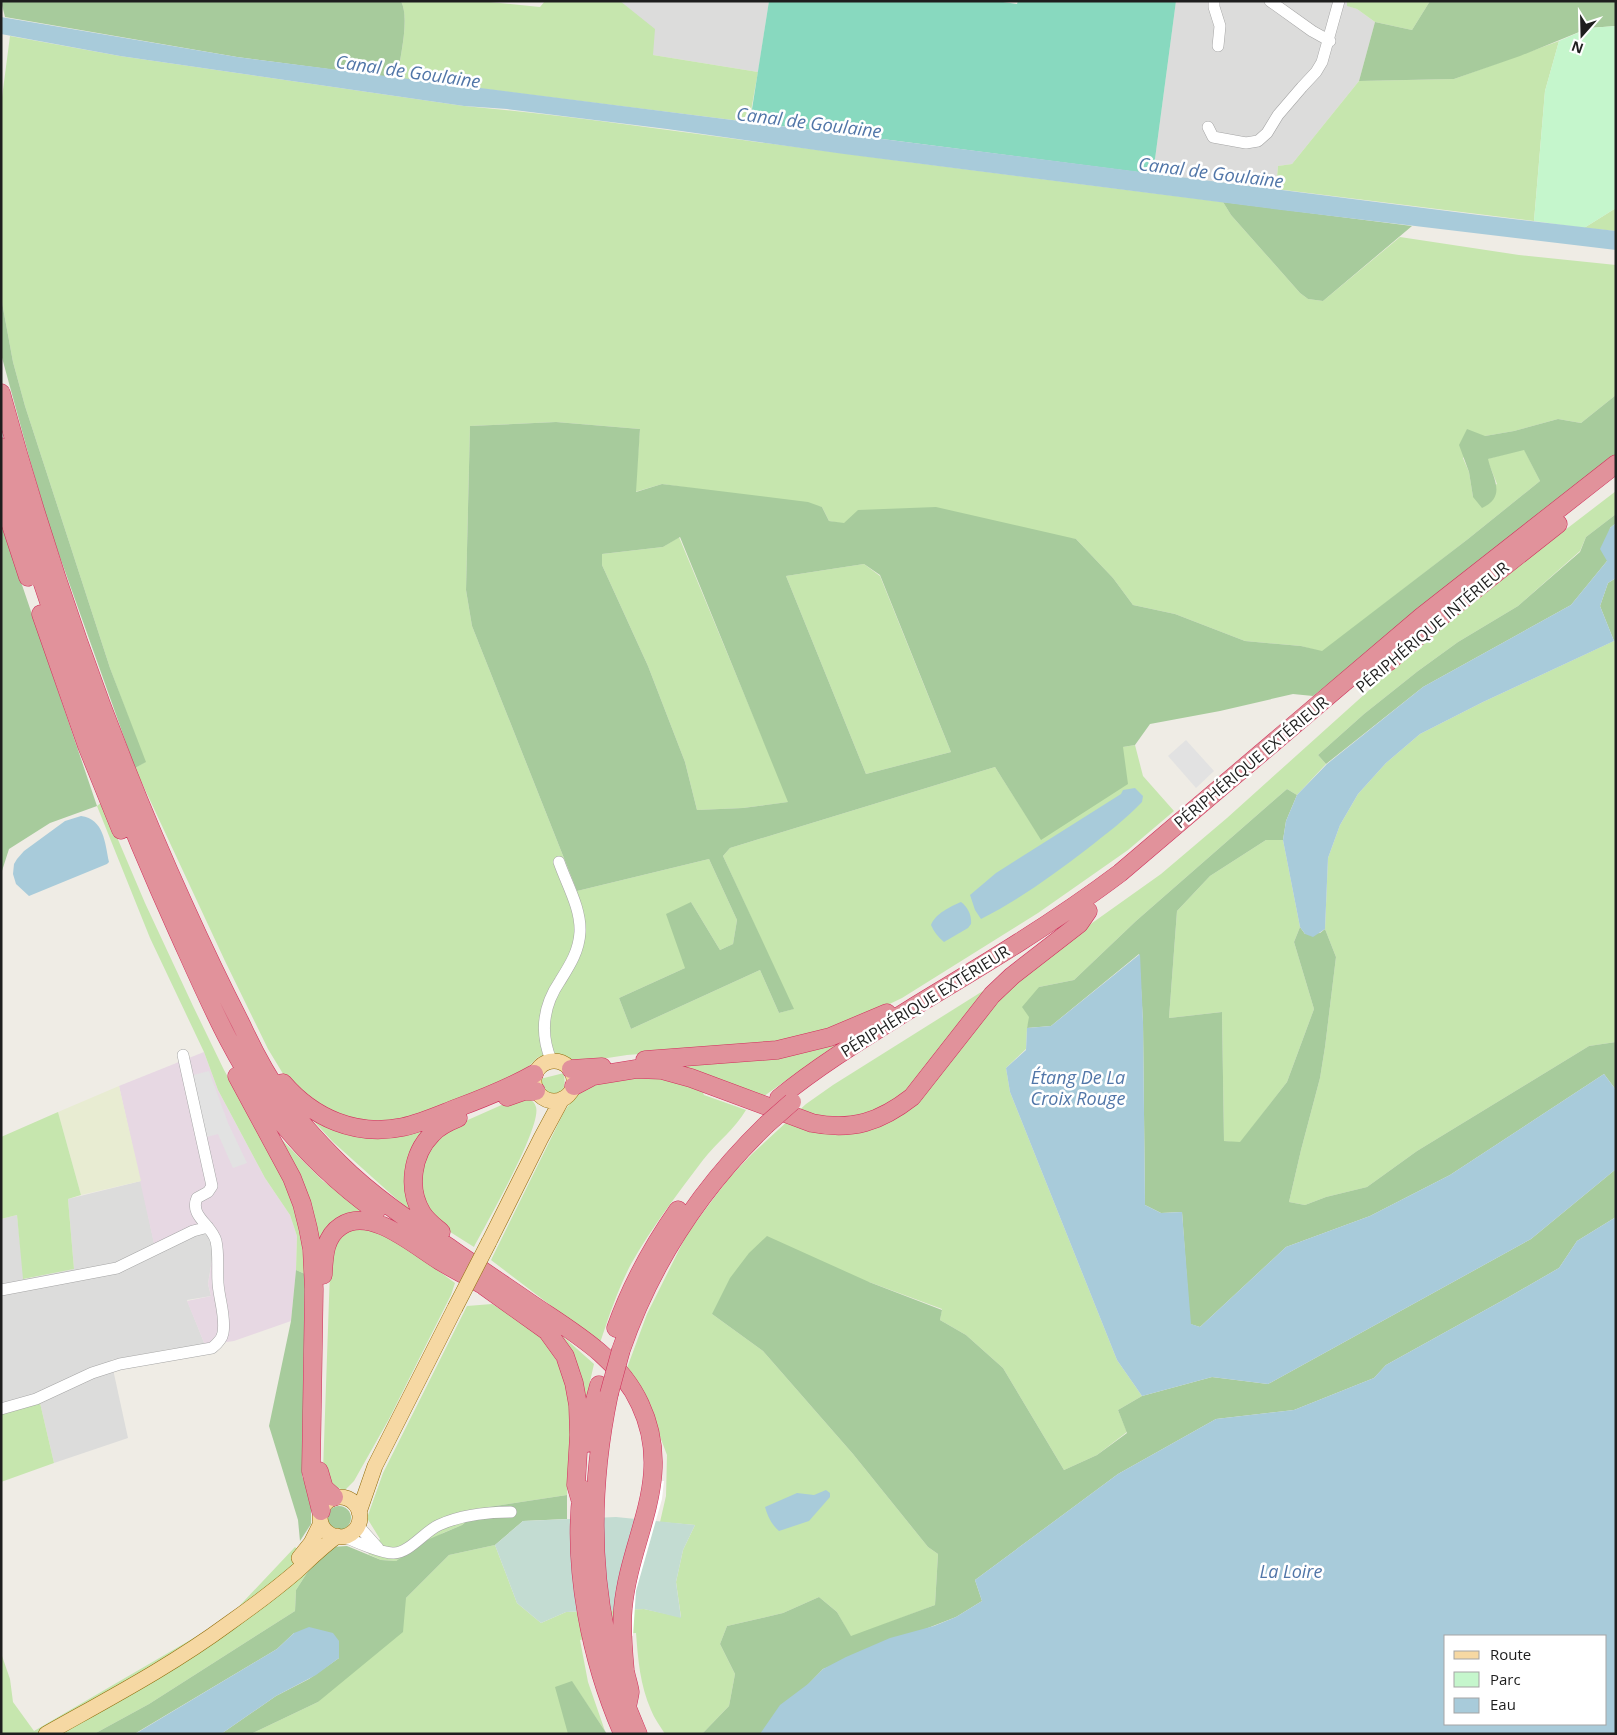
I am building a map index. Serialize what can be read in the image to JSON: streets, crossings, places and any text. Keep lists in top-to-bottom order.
{
  "streets": {
    "highway": ["PÉRIPHÉRIQUE INTÉRIEUR", "PÉRIPHÉRIQUE EXTÉRIEUR"]
  },
  "crossings": [
    ["PÉRIPHÉRIQUE INTÉRIEUR", "PÉRIPHÉRIQUE EXTÉRIEUR"]
  ],
  "water": ["Canal de Goulaine", "Étang De La Croix Rouge", "La Loire"],
  "legend": ["Route", "Parc", "Eau"],
  "north": "bottom"
}
